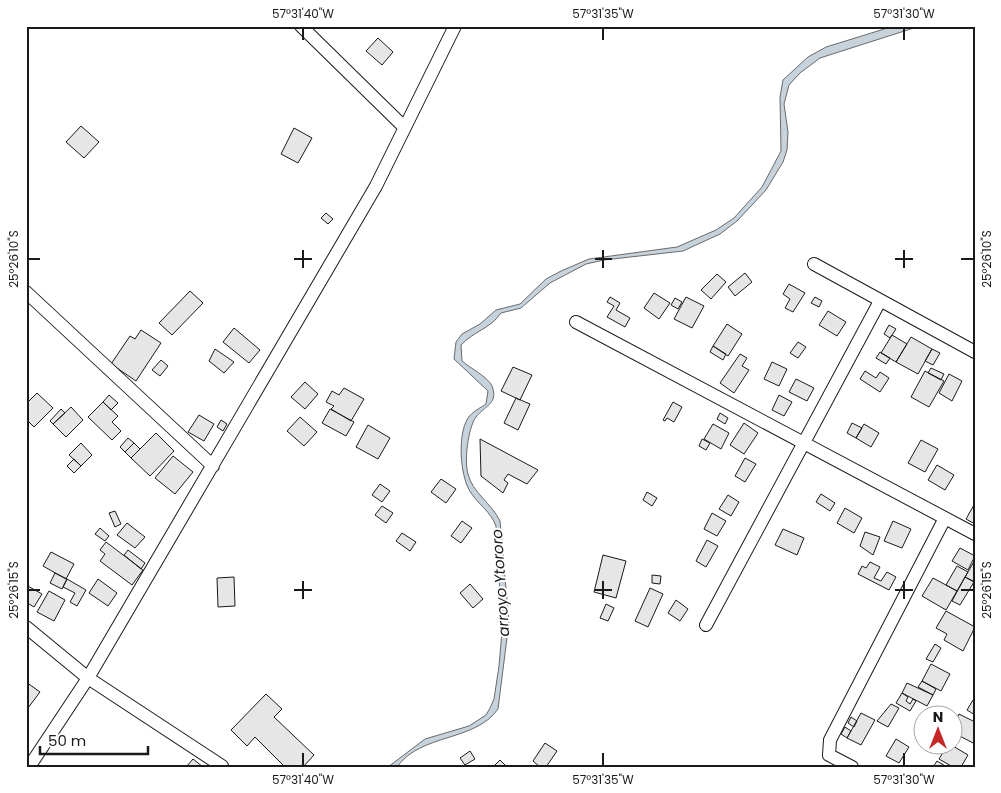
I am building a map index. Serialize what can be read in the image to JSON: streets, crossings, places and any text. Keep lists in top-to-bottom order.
{
  "water": ["arroyo Ytororo"],
  "scale_bar": "50 m",
  "north": "top",
  "coordinates": [
    "57°31'40\"W",
    "57°31'35\"W",
    "57°31'30\"W",
    "25°26'10\"S",
    "25°26'15\"S"
  ]
}
